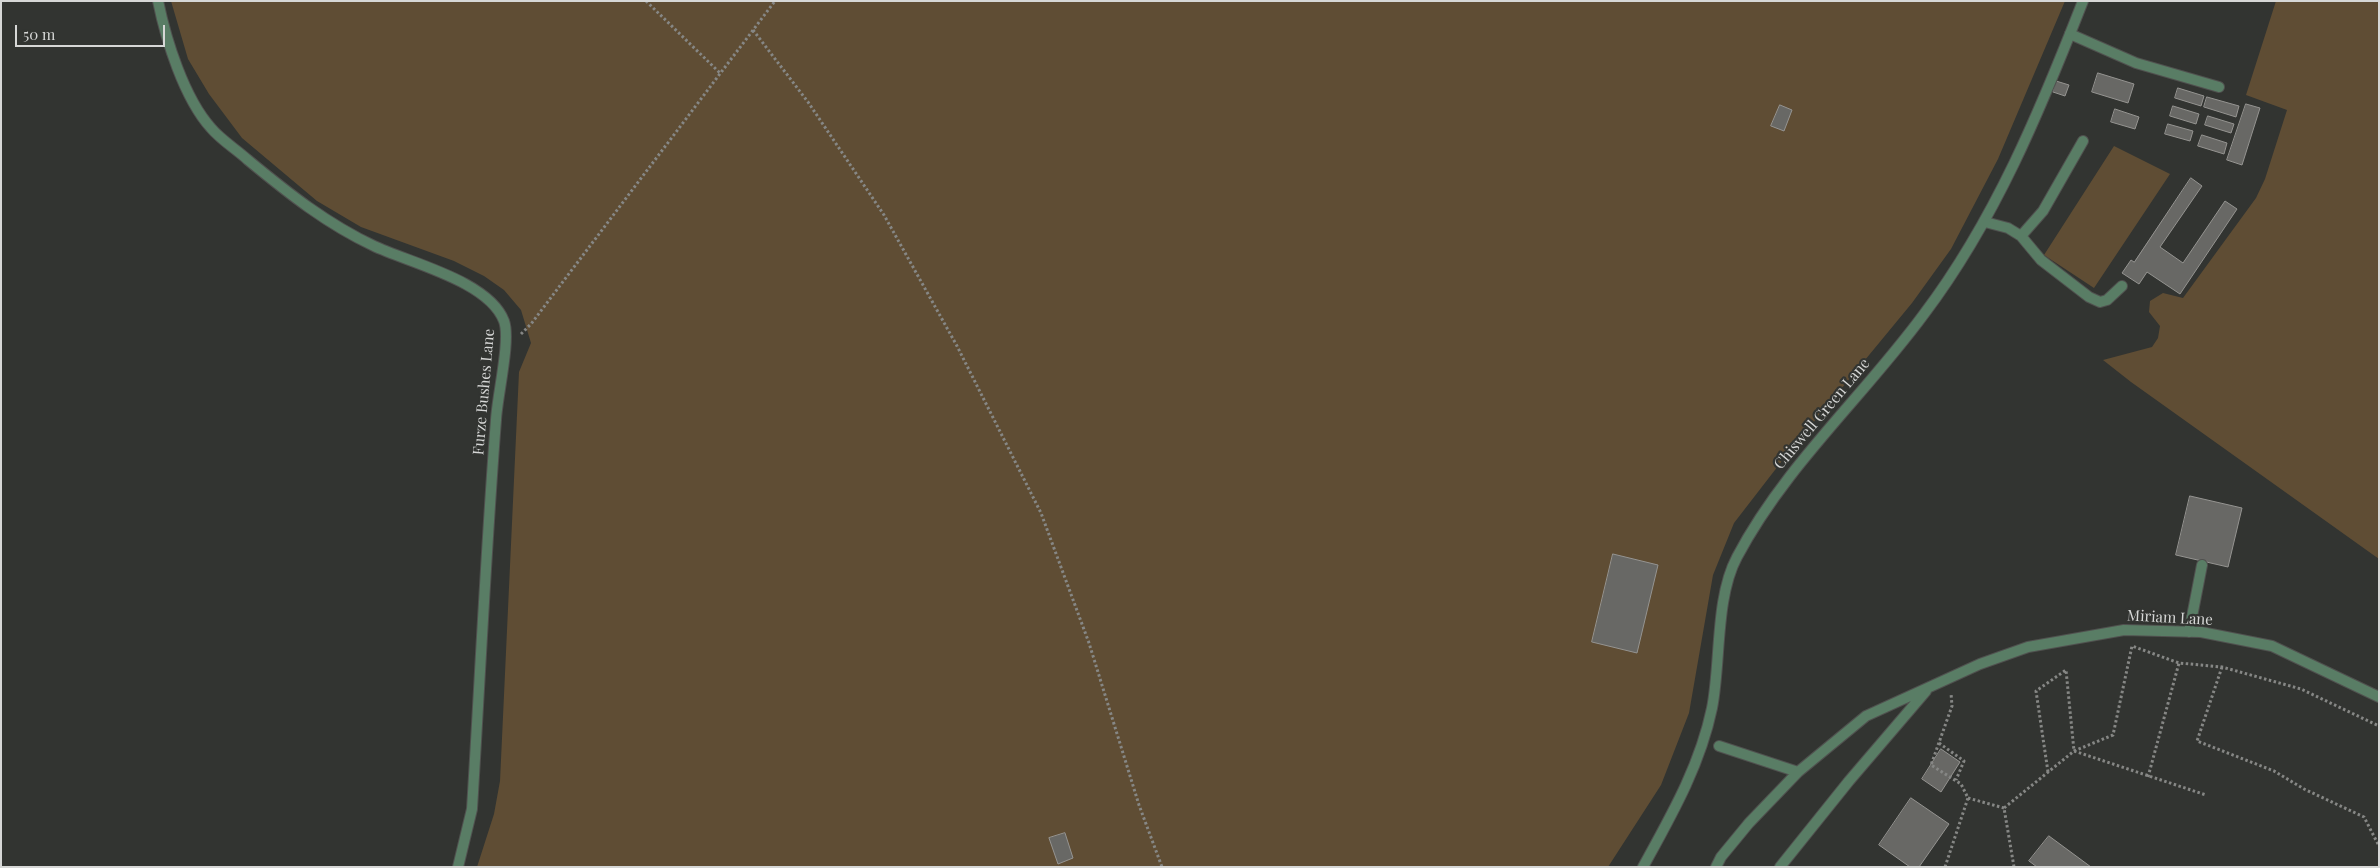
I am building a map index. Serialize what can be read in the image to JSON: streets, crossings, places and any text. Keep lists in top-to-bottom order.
{
  "streets": {
    "street": ["Furze Bushes Lane", "Chiswell Green Lane", "Miriam Lane"]
  },
  "scale_bar": "50 m"
}
